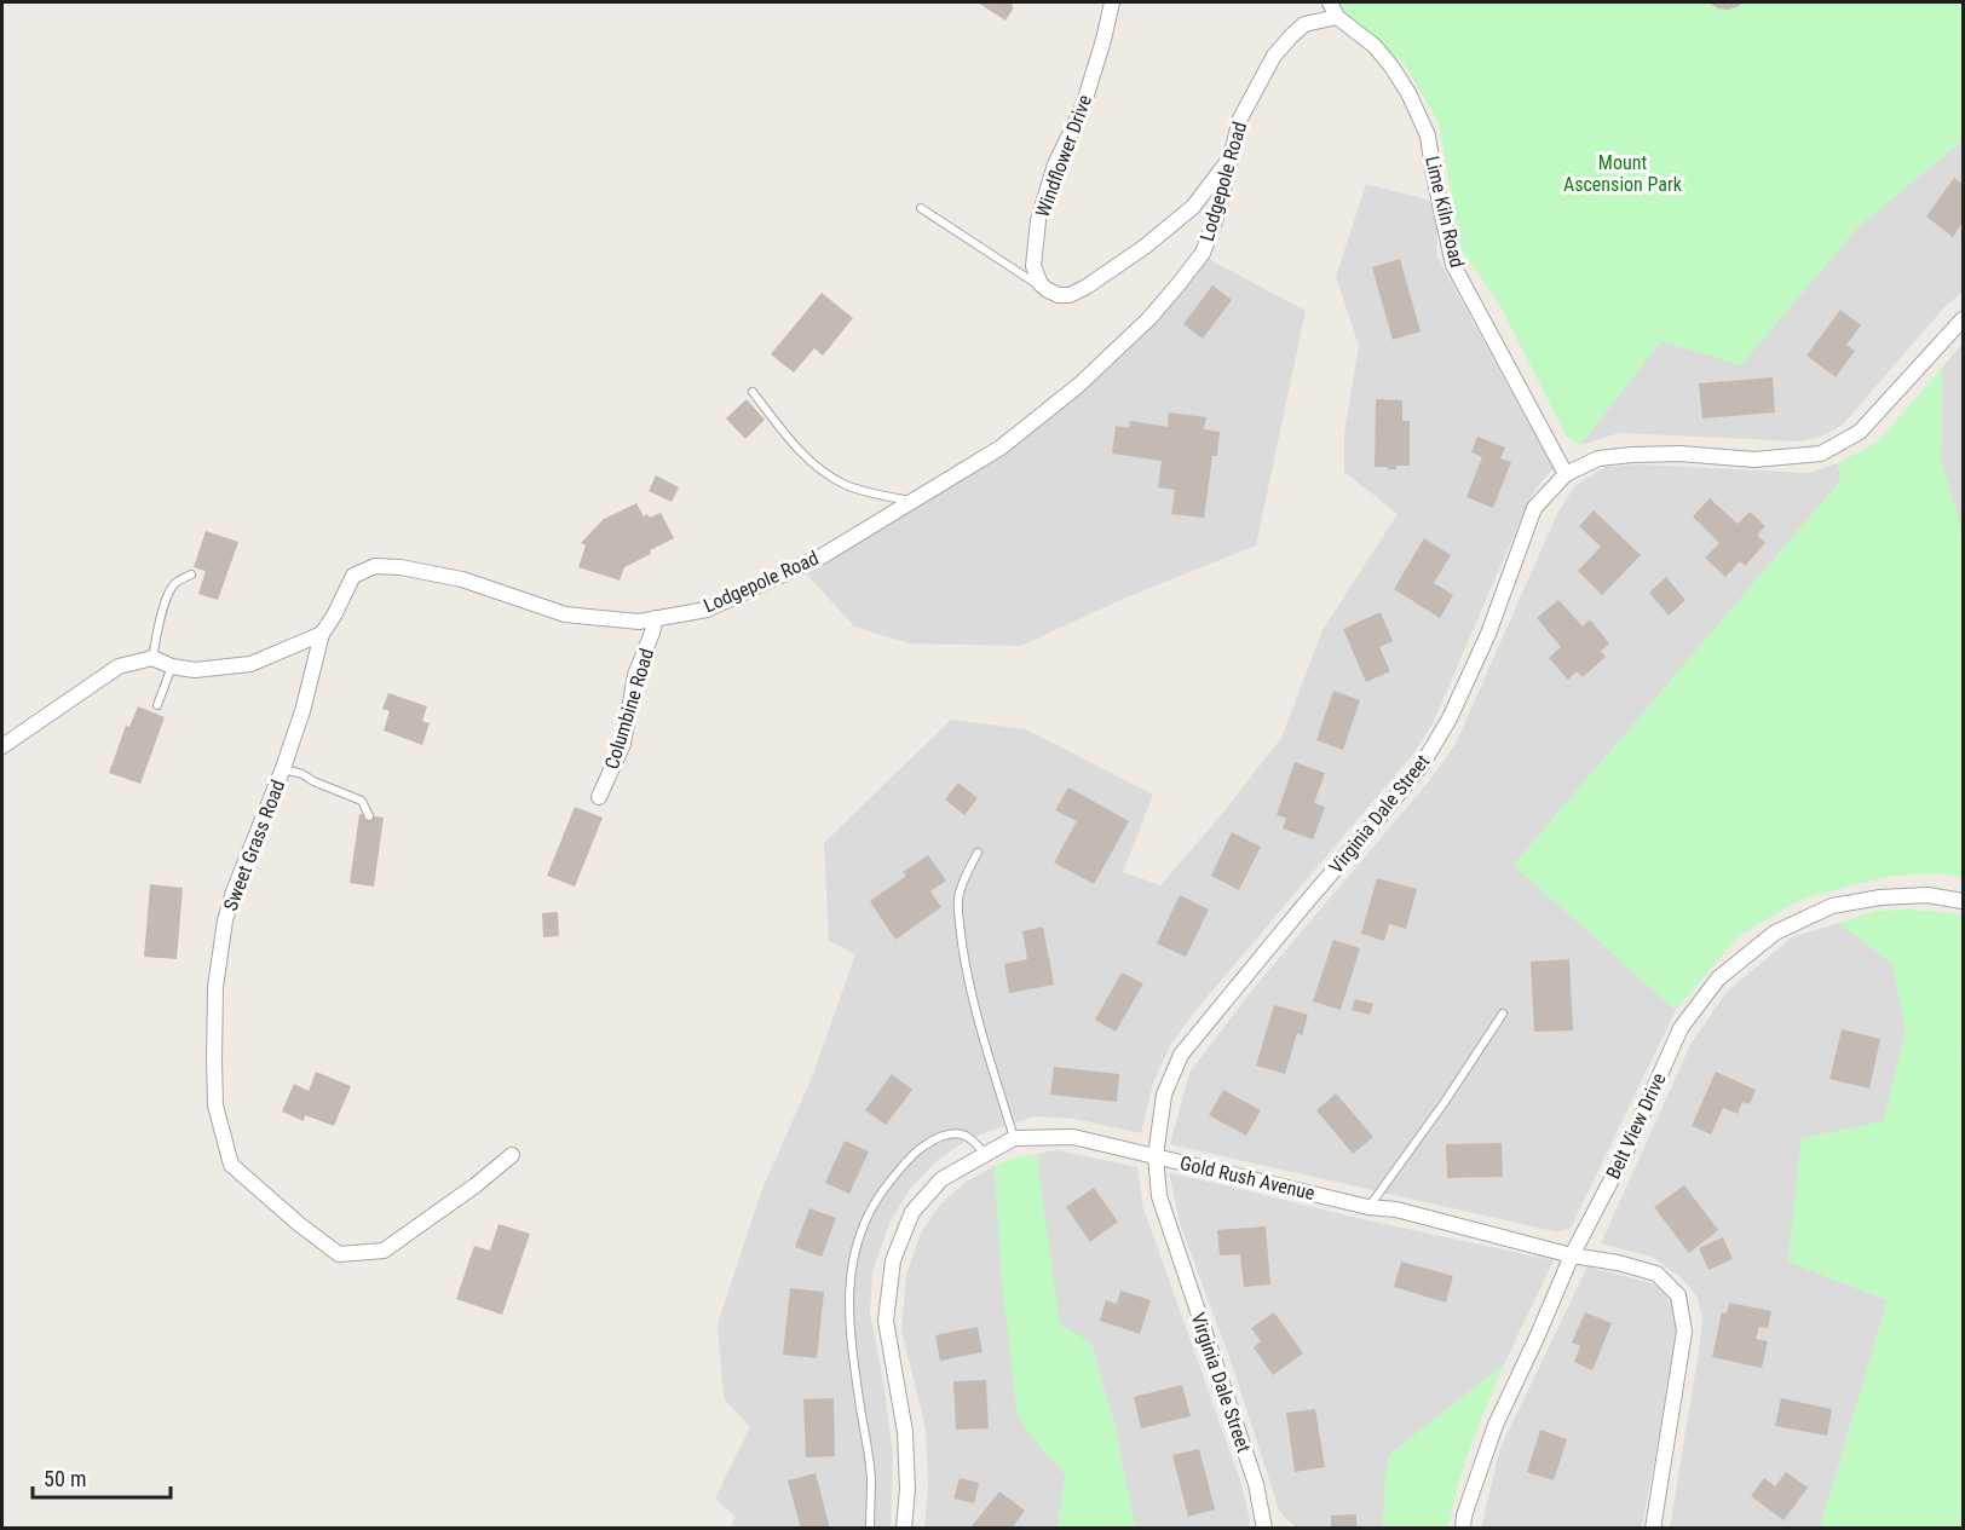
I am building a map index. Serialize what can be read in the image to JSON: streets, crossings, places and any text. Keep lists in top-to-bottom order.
{
  "streets": {
    "street": [
      "Windflower Drive",
      "Lodgepole Road",
      "Lime Kiln Road",
      "Columbine Road",
      "Virginia Dale Street",
      "Sweet Grass Road",
      "Belt View Drive",
      "Gold Rush Avenue"
    ]
  },
  "crossings": [
    ["Lodgepole Road", "Lime Kiln Road"],
    ["Lodgepole Road", "Columbine Road"],
    ["Lodgepole Road", "Sweet Grass Road"],
    ["Lime Kiln Road", "Virginia Dale Street"],
    ["Virginia Dale Street", "Gold Rush Avenue"],
    ["Belt View Drive", "Gold Rush Avenue"]
  ],
  "parks": ["Mount Ascension Park"],
  "scale_bar": "50 m"
}
